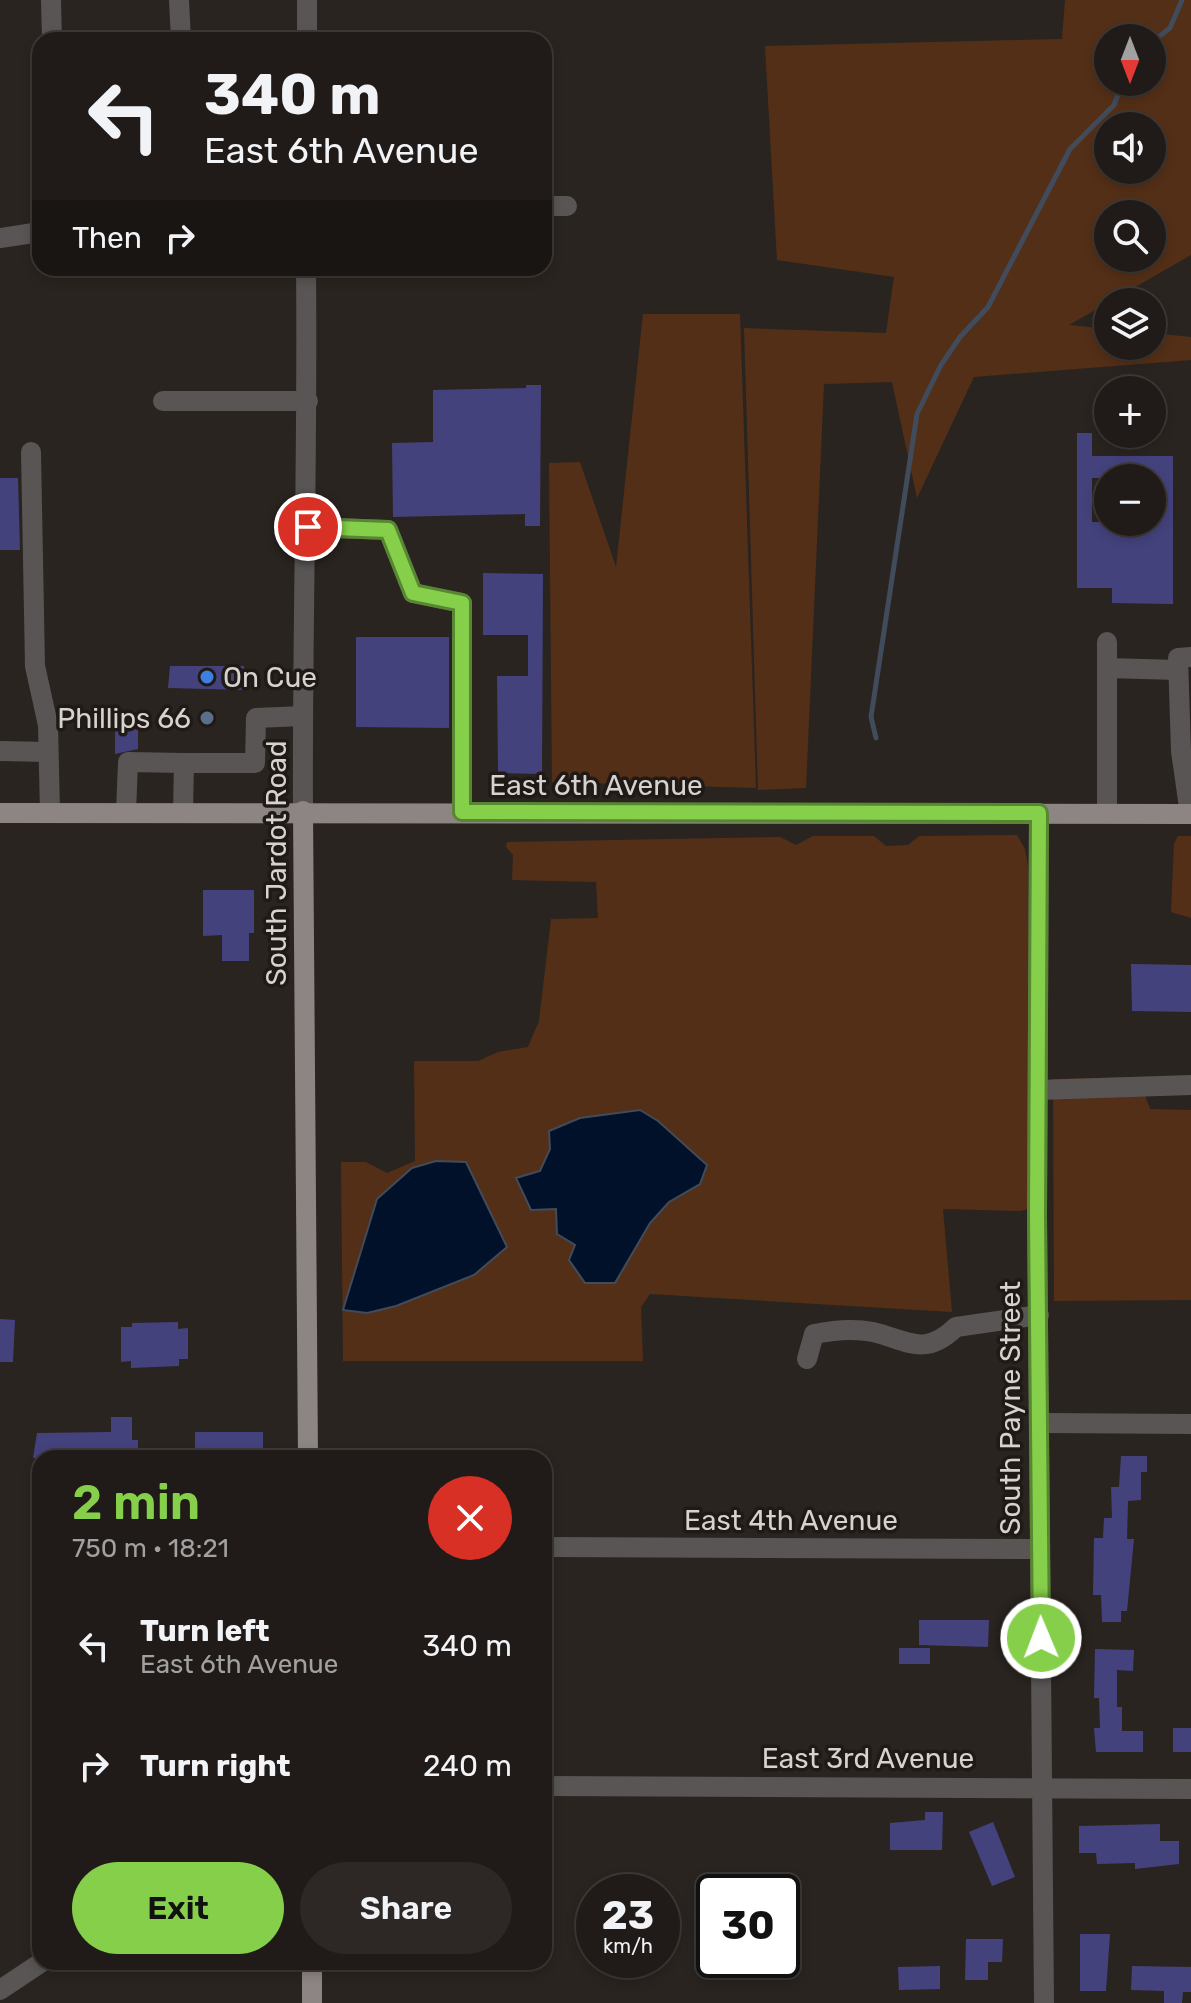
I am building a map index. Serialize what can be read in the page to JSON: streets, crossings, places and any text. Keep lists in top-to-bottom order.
{
  "streets": {
    "main road": ["East 6th Avenue", "South Jardot Road"],
    "street": ["South Payne Street", "East 4th Avenue", "East 3rd Avenue"]
  },
  "crossings": [
    ["East 6th Avenue", "South Jardot Road"],
    ["East 6th Avenue", "South Payne Street"],
    ["South Payne Street", "East 4th Avenue"],
    ["South Payne Street", "East 3rd Avenue"]
  ],
  "places": ["On Cue", "Phillips 66"],
  "north": "bottom",
  "page": {
    "map_buttons": ["+", "−"],
    "turn": ["340 m", "East 6th Avenue"],
    "then": "Then",
    "heading": ["2 min", "750 m · 18:21"],
    "list": [
      {
        "name": "Turn left",
        "note": "East 6th Avenue",
        "value": "340 m"
      },
      {
        "name": "Turn right",
        "value": "240 m"
      }
    ],
    "buttons": ["Exit", "Share"],
    "speed": "23 km/h",
    "limit": "30"
  }
}
